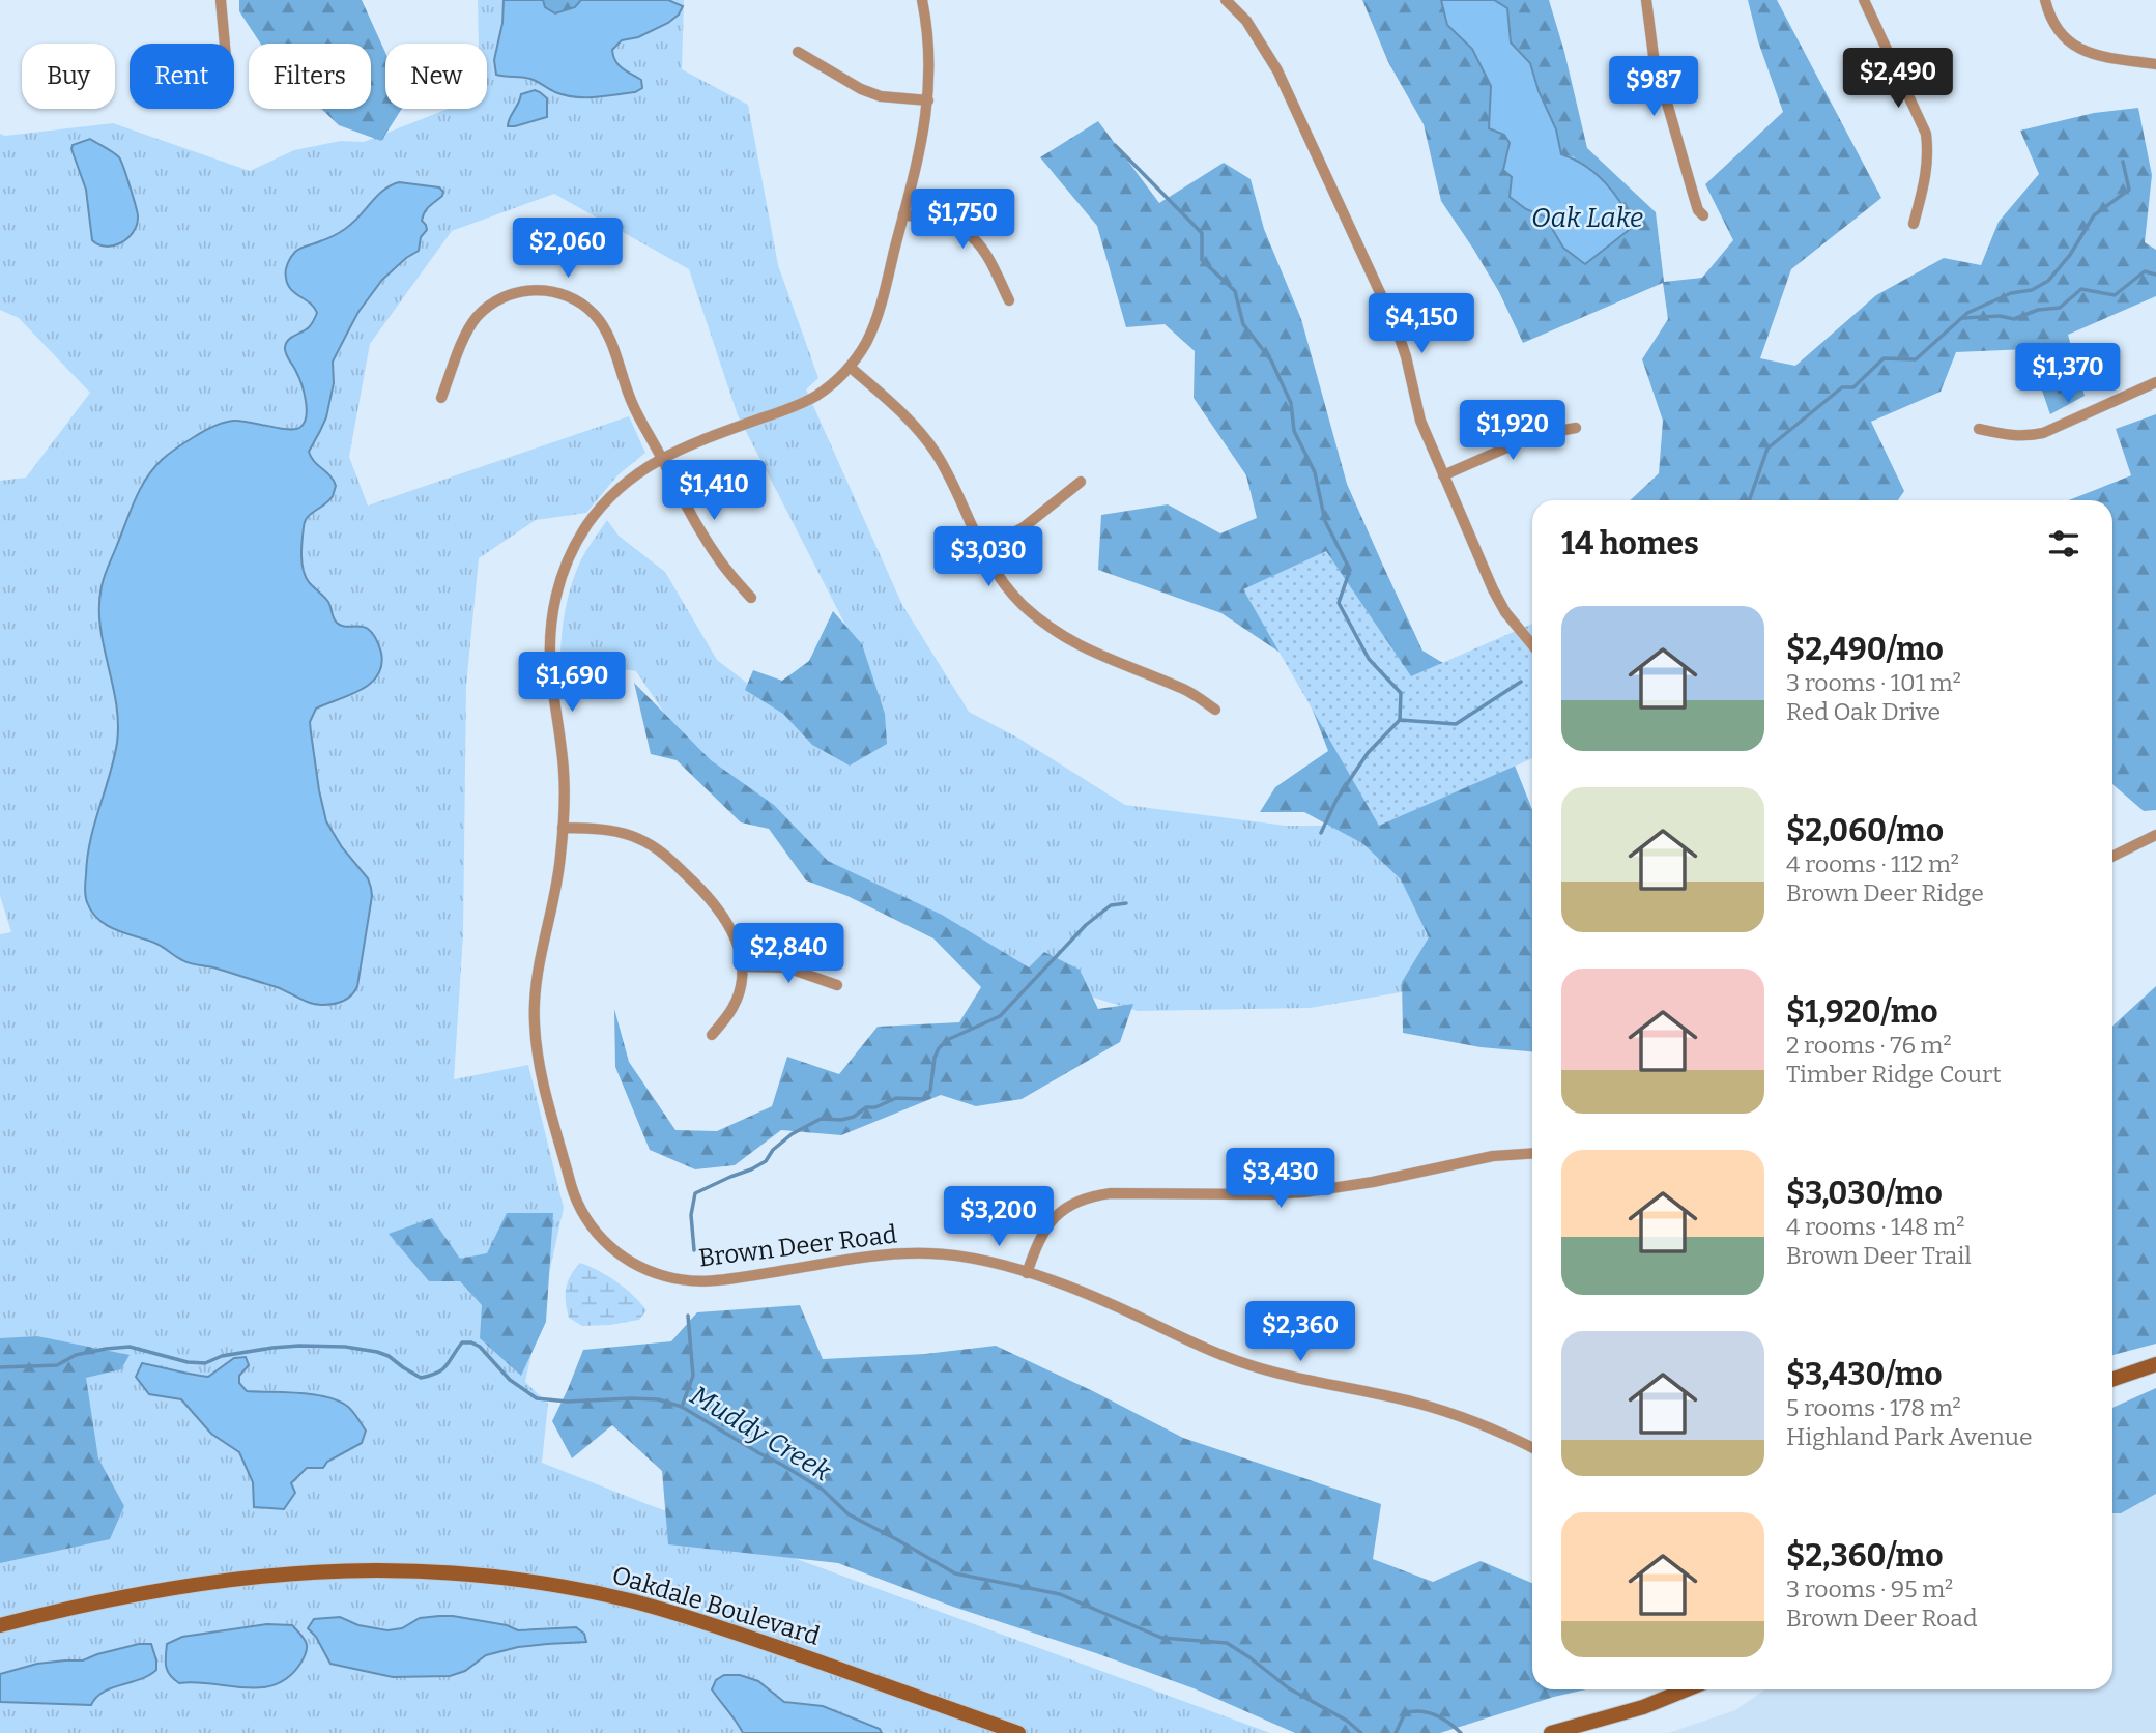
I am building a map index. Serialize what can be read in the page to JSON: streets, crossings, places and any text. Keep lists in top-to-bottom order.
{
  "streets": {
    "main road": ["Oakdale Boulevard"],
    "street": ["Brown Deer Road"]
  },
  "water": ["Oak Lake", "Muddy Creek"],
  "page": {
    "chip": [
      "Buy",
      "Rent",
      "Filters",
      "New"
    ],
    "price": [
      "$2,490",
      "$987",
      "$1,750",
      "$2,060",
      "$4,150",
      "$1,370",
      "$1,920",
      "$1,410",
      "$3,030",
      "$1,690",
      "$2,840",
      "$3,430",
      "$3,200",
      "$2,360"
    ],
    "heading": "14 homes",
    "list": [
      {
        "name": "$2,490/mo",
        "note": "3 rooms · 101 m² · Red Oak Drive"
      },
      {
        "name": "$2,060/mo",
        "note": "4 rooms · 112 m² · Brown Deer Ridge"
      },
      {
        "name": "$1,920/mo",
        "note": "2 rooms · 76 m² · Timber Ridge Court"
      },
      {
        "name": "$3,030/mo",
        "note": "4 rooms · 148 m² · Brown Deer Trail"
      },
      {
        "name": "$3,430/mo",
        "note": "5 rooms · 178 m² · Highland Park Avenue"
      },
      {
        "name": "$2,360/mo",
        "note": "3 rooms · 95 m² · Brown Deer Road"
      }
    ]
  }
}
